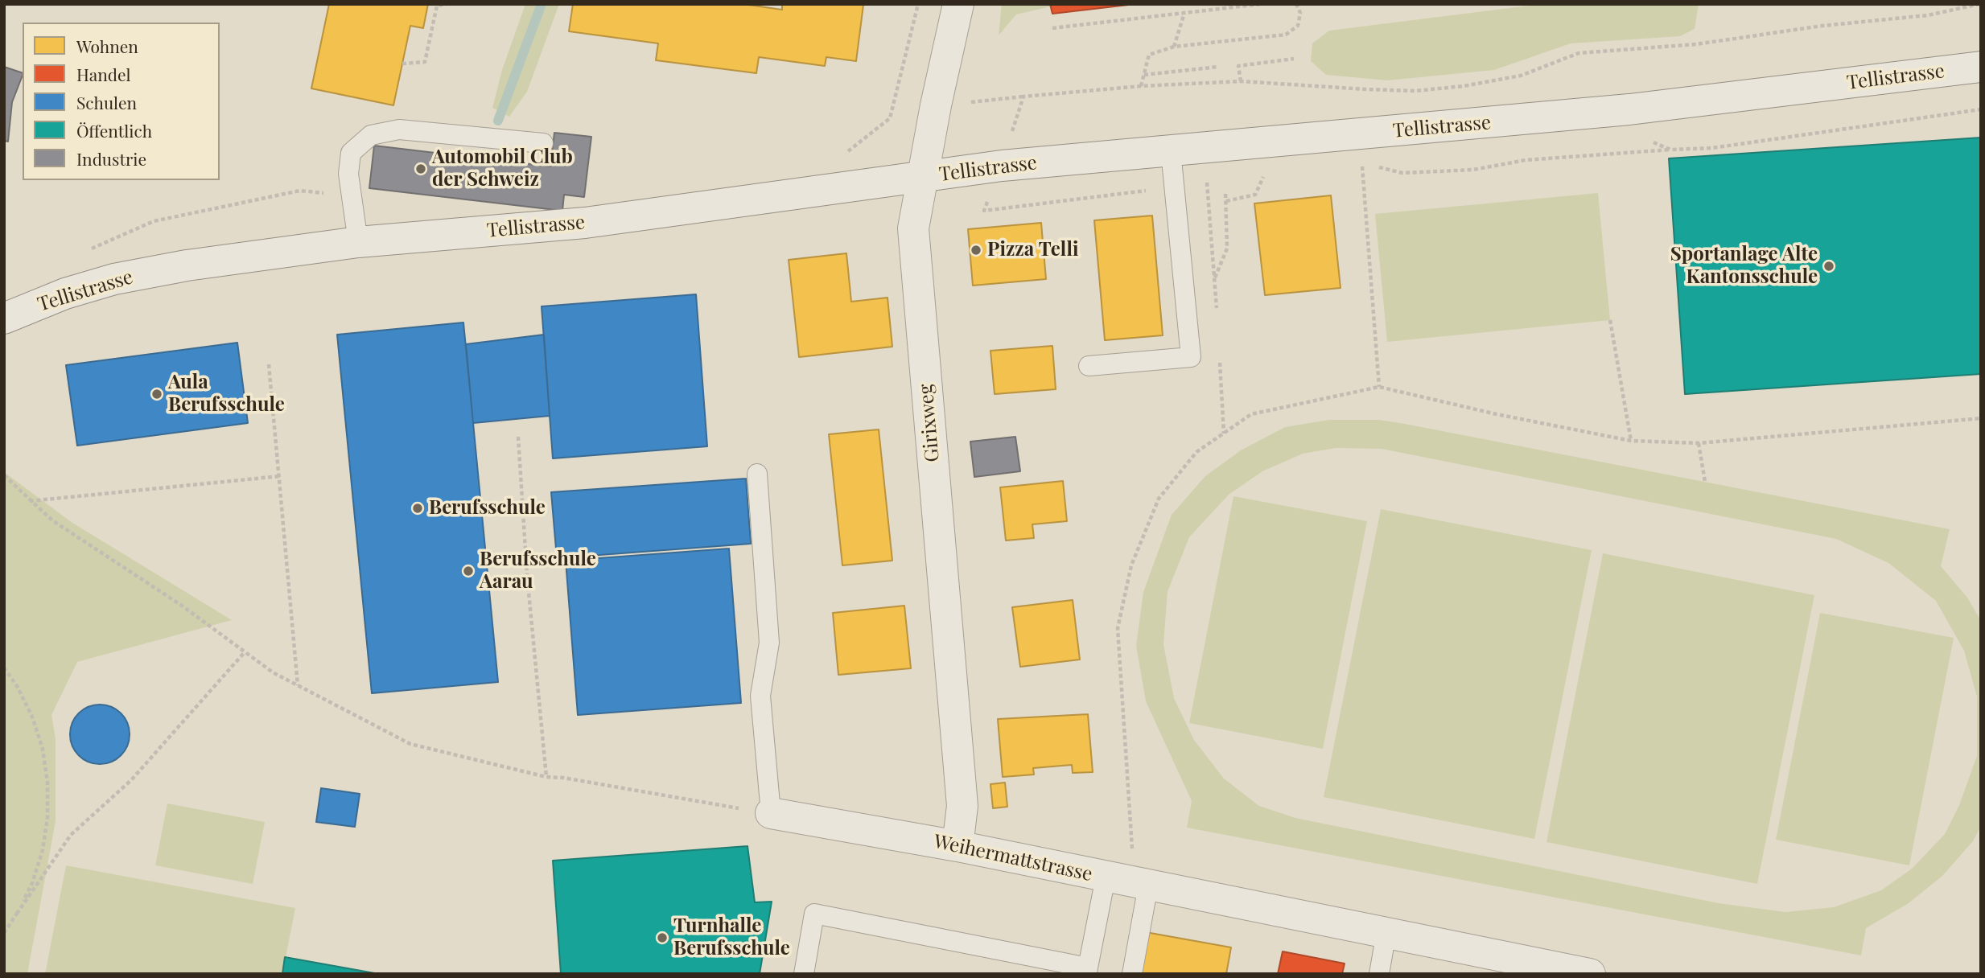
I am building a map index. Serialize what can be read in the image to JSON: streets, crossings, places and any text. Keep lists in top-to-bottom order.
{
  "streets": {
    "main road": ["Tellistrasse", "Girixweg", "Weihermattstrasse"]
  },
  "crossings": [
    ["Tellistrasse", "Girixweg"],
    ["Girixweg", "Weihermattstrasse"]
  ],
  "places": [
    "Automobil Club der Schweiz",
    "Pizza Telli",
    "Sportanlage Alte Kantonsschule",
    "Aula Berufsschule",
    "Berufsschule",
    "Berufsschule Aarau",
    "Turnhalle Berufsschule"
  ],
  "legend": [
    "Wohnen",
    "Handel",
    "Schulen",
    "Öffentlich",
    "Industrie"
  ]
}
